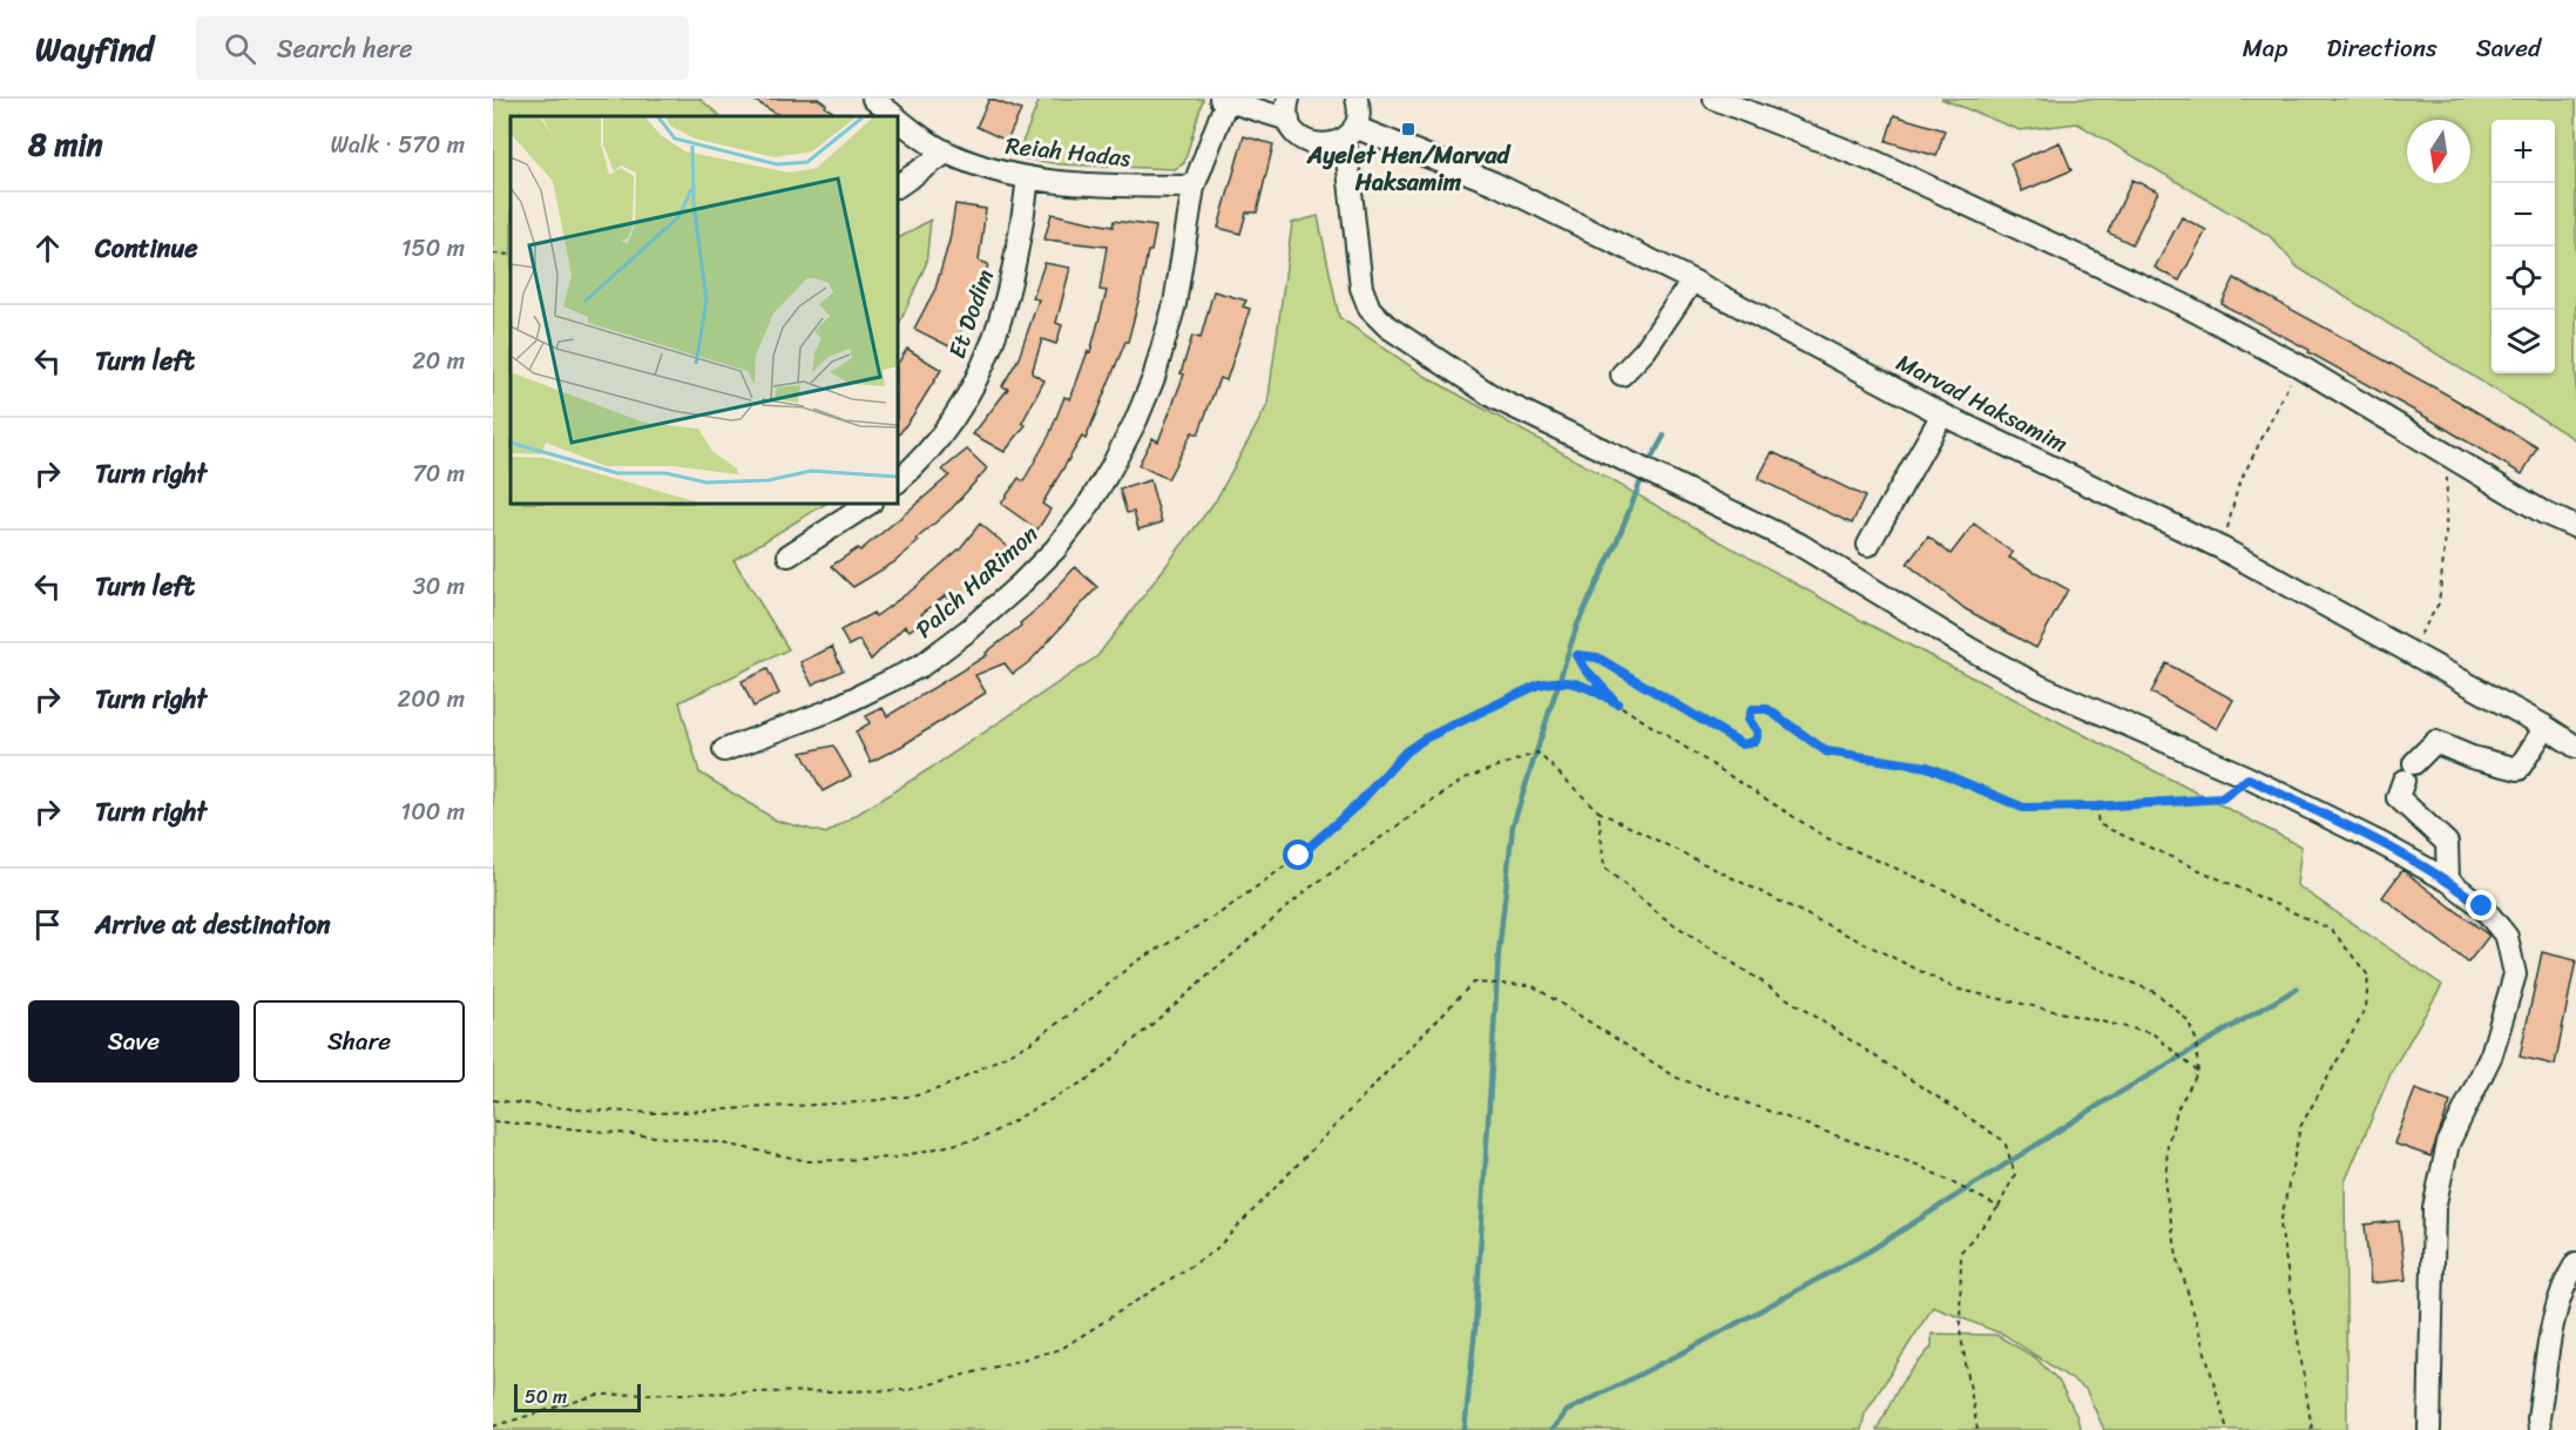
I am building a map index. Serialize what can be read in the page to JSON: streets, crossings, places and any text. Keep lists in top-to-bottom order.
{
  "streets": {
    "street": [
      "Reiah Hadas",
      "Et Dodim",
      "Marvad Haksamim",
      "Palch HaRimon"
    ]
  },
  "crossings": [
    ["Reiah Hadas", "Et Dodim"],
    ["Reiah Hadas", "Palch HaRimon"]
  ],
  "places": {
    "transit": ["Ayelet Hen/Marvad Haksamim"]
  },
  "scale_bar": "50 m",
  "north": "bottom",
  "page": {
    "header": "Wayfind",
    "search": "Search here",
    "nav": ["Map", "Directions", "Saved"],
    "heading": ["8 min", "Walk · 570 m"],
    "map_buttons": ["+", "−"],
    "list": [
      ["Continue", "150 m"],
      ["Turn left", "20 m"],
      ["Turn right", "70 m"],
      ["Turn left", "30 m"],
      ["Turn right", "200 m"],
      ["Turn right", "100 m"],
      "Arrive at destination"
    ],
    "buttons": ["Save", "Share"],
    "scale": "50 m"
  }
}
